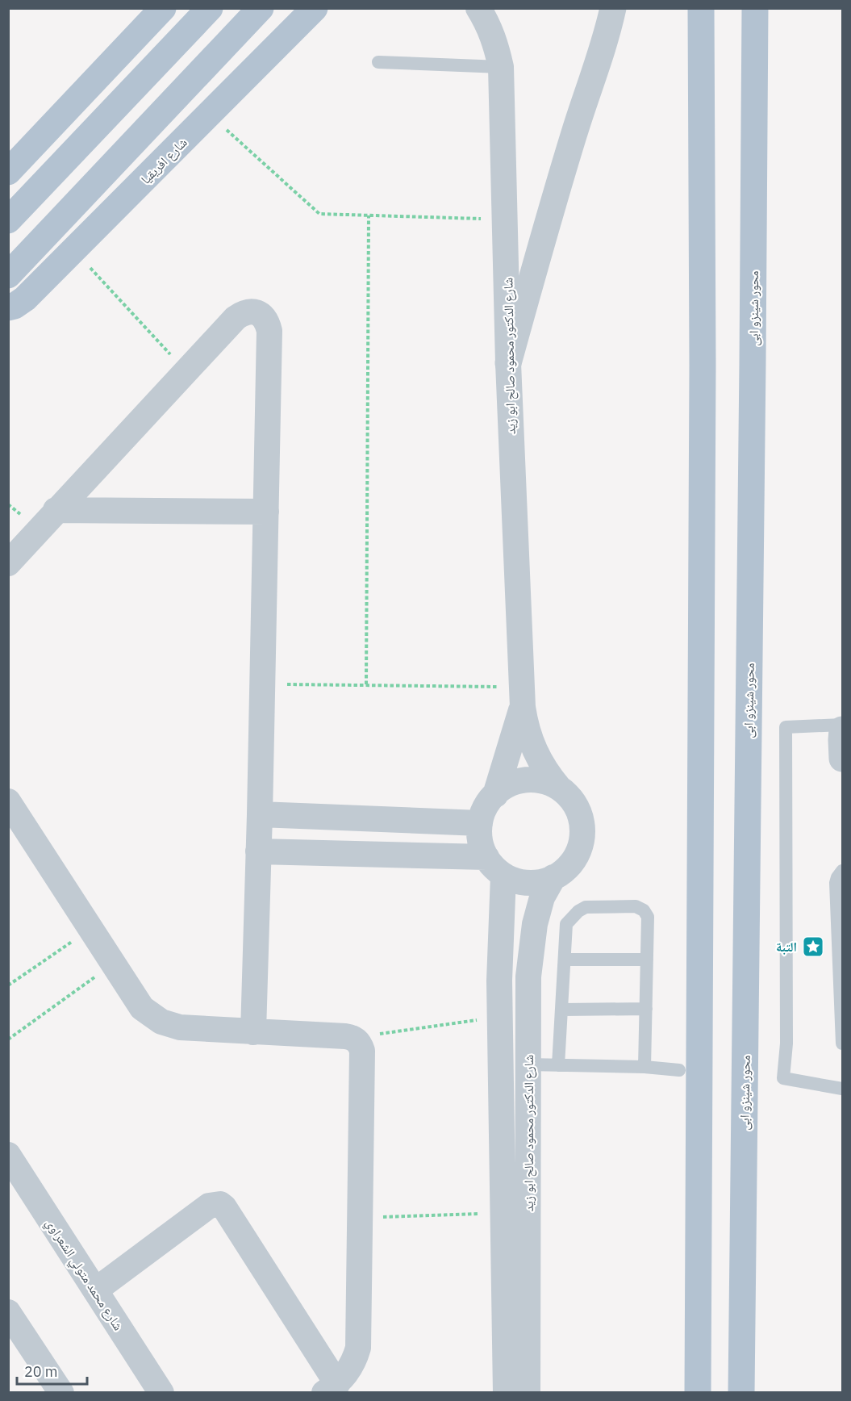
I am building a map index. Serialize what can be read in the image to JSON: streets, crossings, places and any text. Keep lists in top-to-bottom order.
{
  "streets": {
    "main road": ["شارع افريقيا", "محور شينزو ابى"],
    "street": ["شارع الدكتور محمود صالح ابو زيد", "شارع محمد متولي الشعراوي"]
  },
  "places": {
    "place": ["التبة"]
  },
  "scale_bar": "20 m"
}
